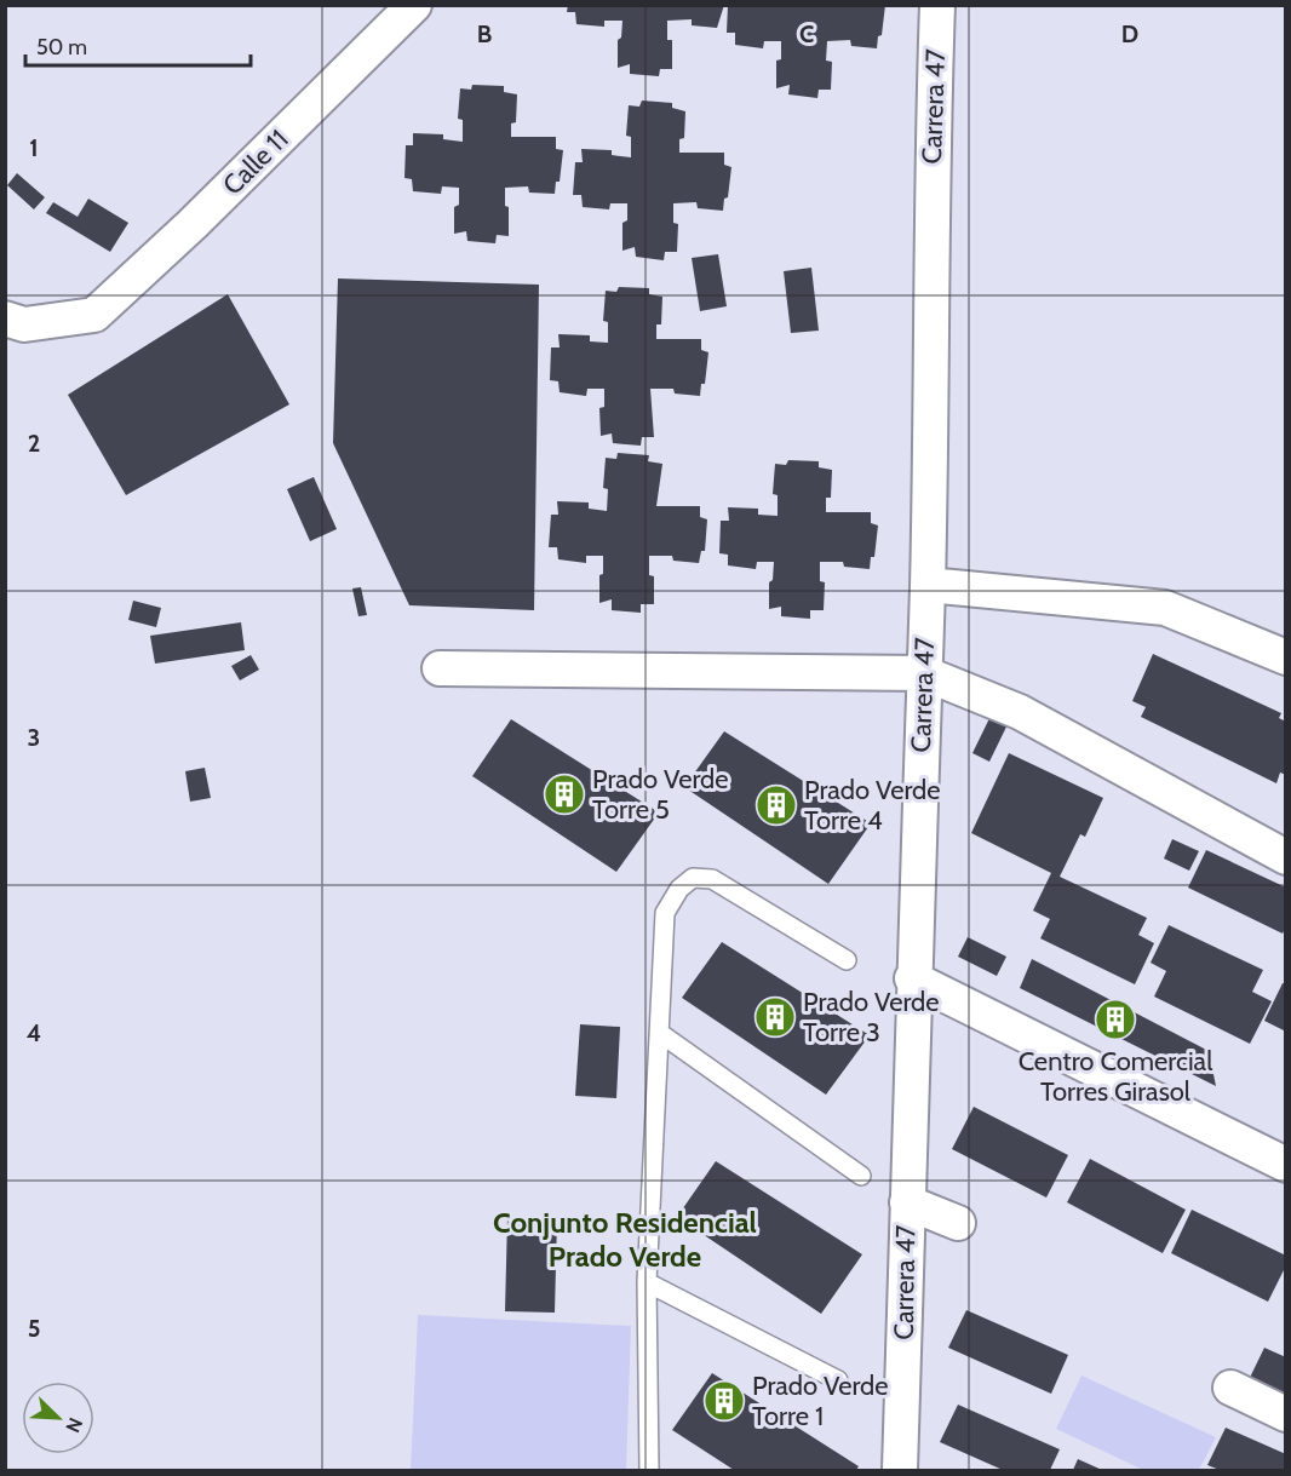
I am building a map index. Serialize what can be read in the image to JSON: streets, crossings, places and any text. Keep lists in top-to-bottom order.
{
  "streets": {
    "street": ["Carrera 47", "Calle 11"]
  },
  "districts": ["Conjunto Residencial Prado Verde"],
  "places": {
    "building": [
      "Prado Verde Torre 5",
      "Prado Verde Torre 4",
      "Prado Verde Torre 3",
      "Centro Comercial Torres Girasol",
      "Prado Verde Torre 1"
    ]
  },
  "scale_bar": "50 m",
  "north": "bottom right",
  "grid": {
    "columns": ["B", "C", "D"],
    "rows": [
      "1",
      "2",
      "3",
      "4",
      "5"
    ]
  }
}
